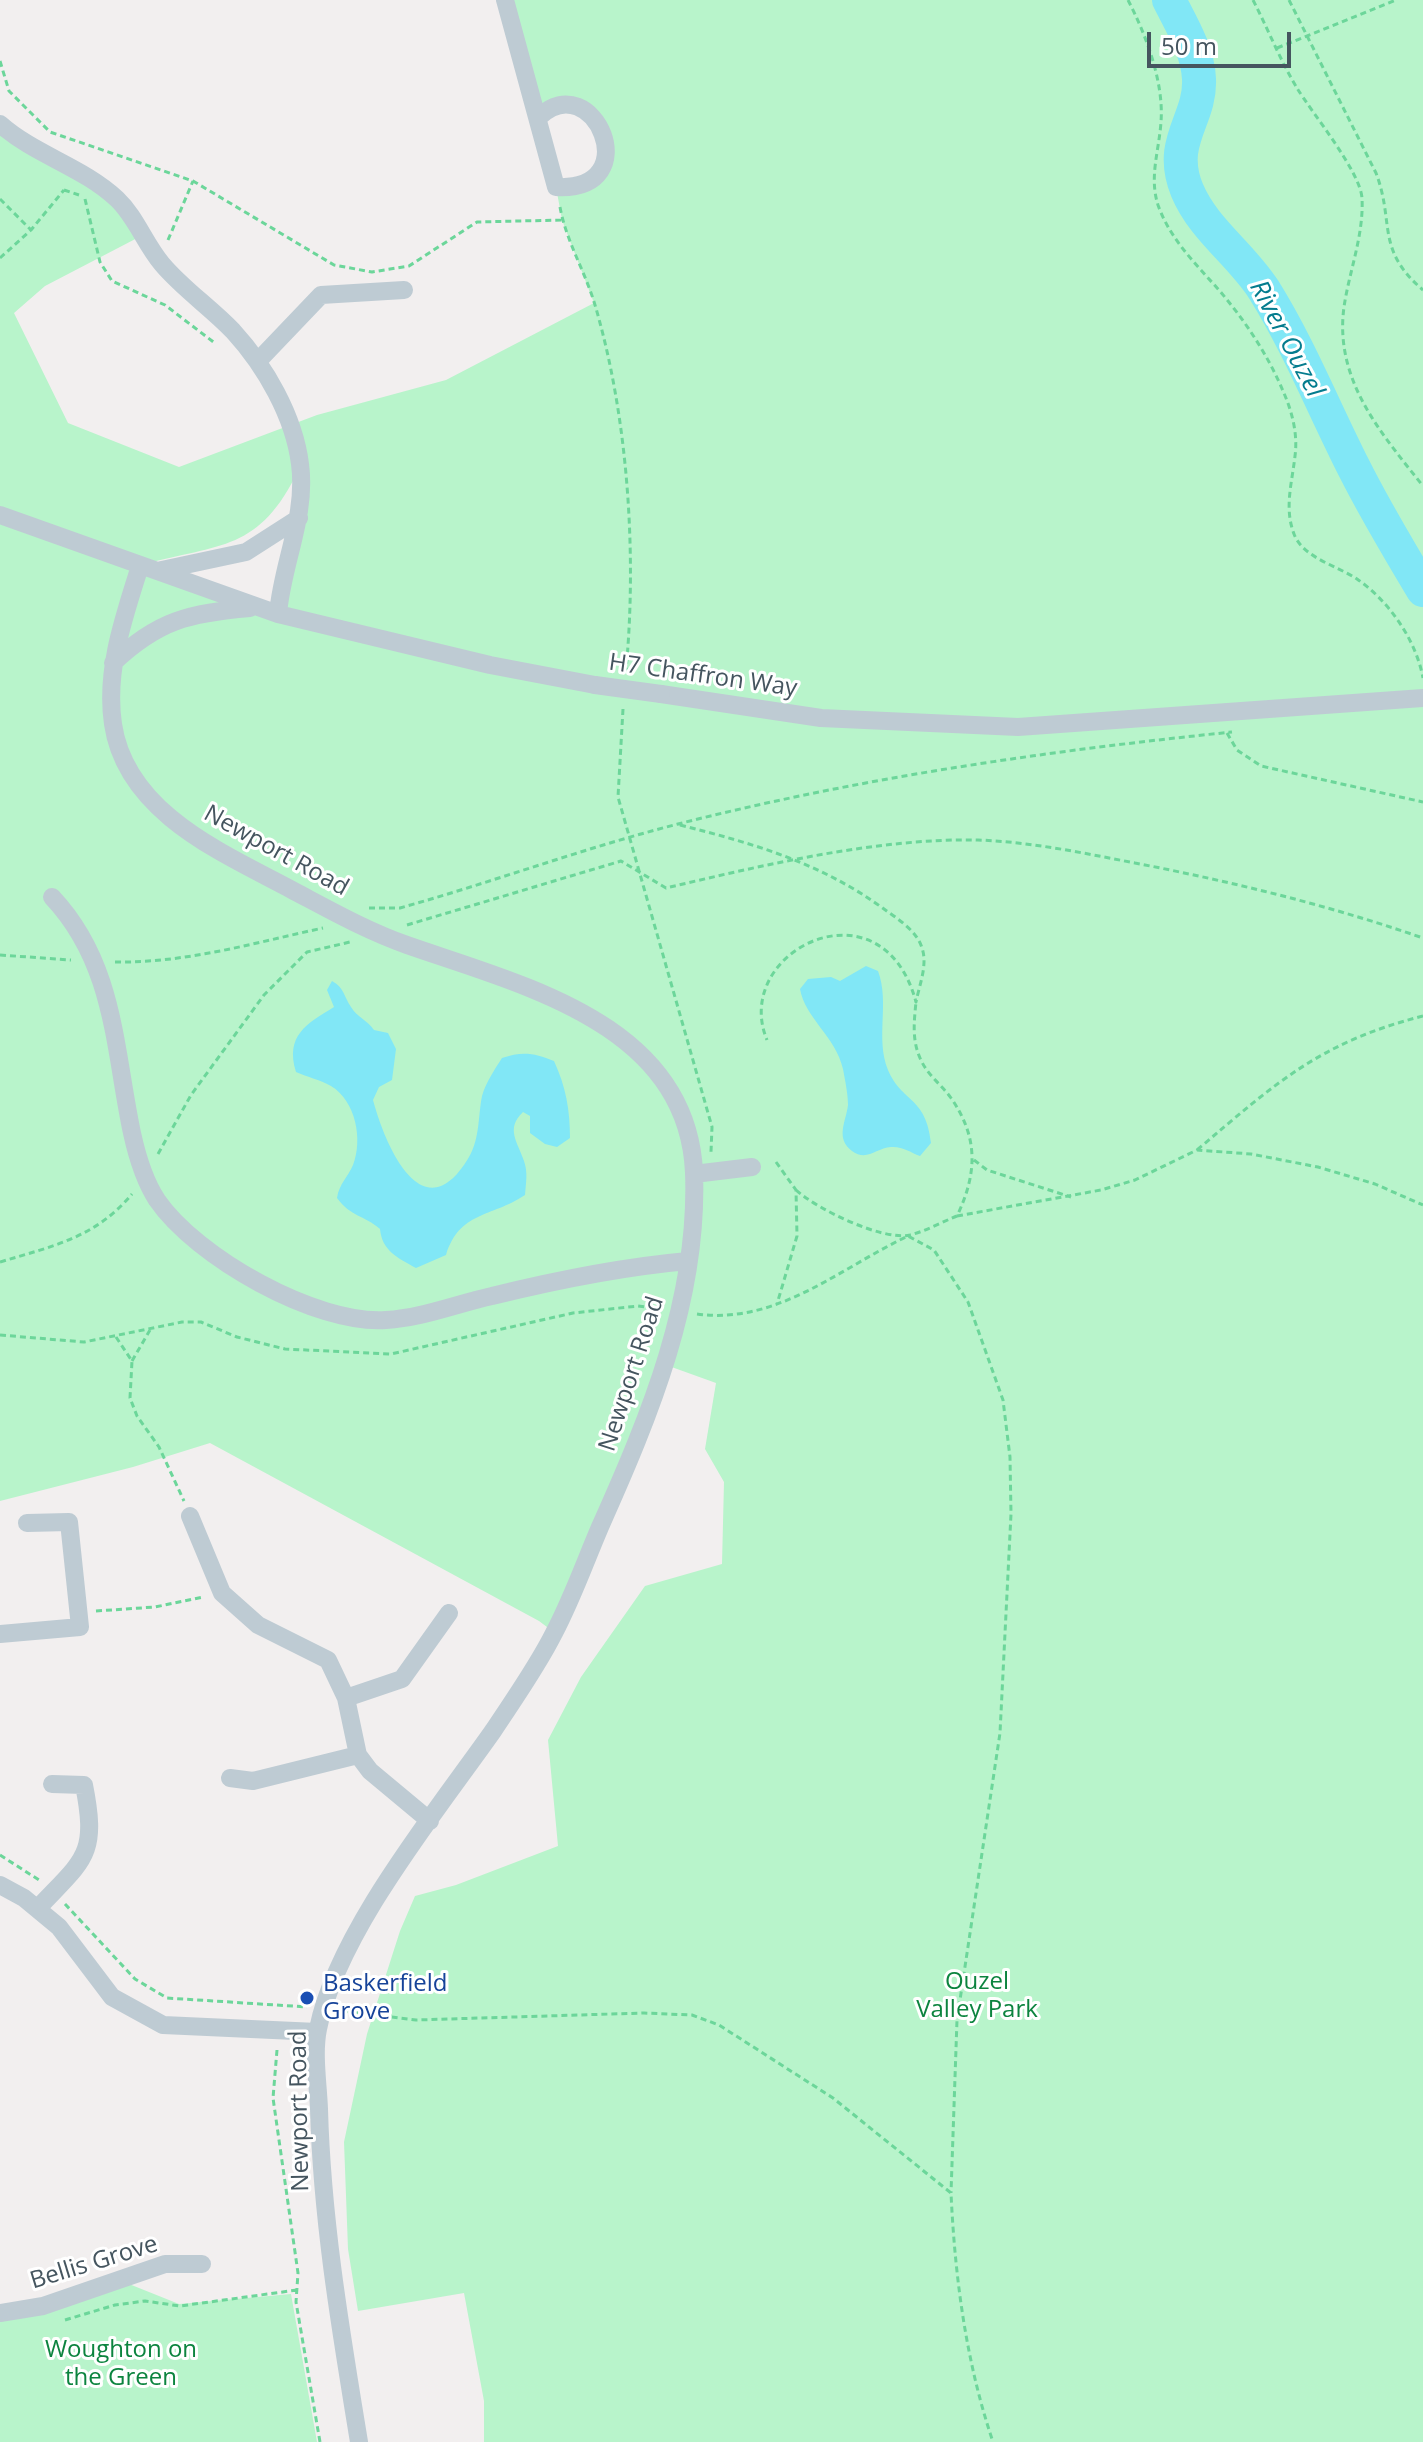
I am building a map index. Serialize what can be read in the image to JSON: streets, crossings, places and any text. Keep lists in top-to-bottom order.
{
  "streets": {
    "street": ["H7 Chaffron Way", "Newport Road", "Bellis Grove"]
  },
  "crossings": [
    ["H7 Chaffron Way", "Newport Road"]
  ],
  "water": ["River Ouzel"],
  "parks": ["Ouzel Valley Park", "Woughton on the Green"],
  "places": ["Baskerfield Grove"],
  "scale_bar": "50 m"
}
